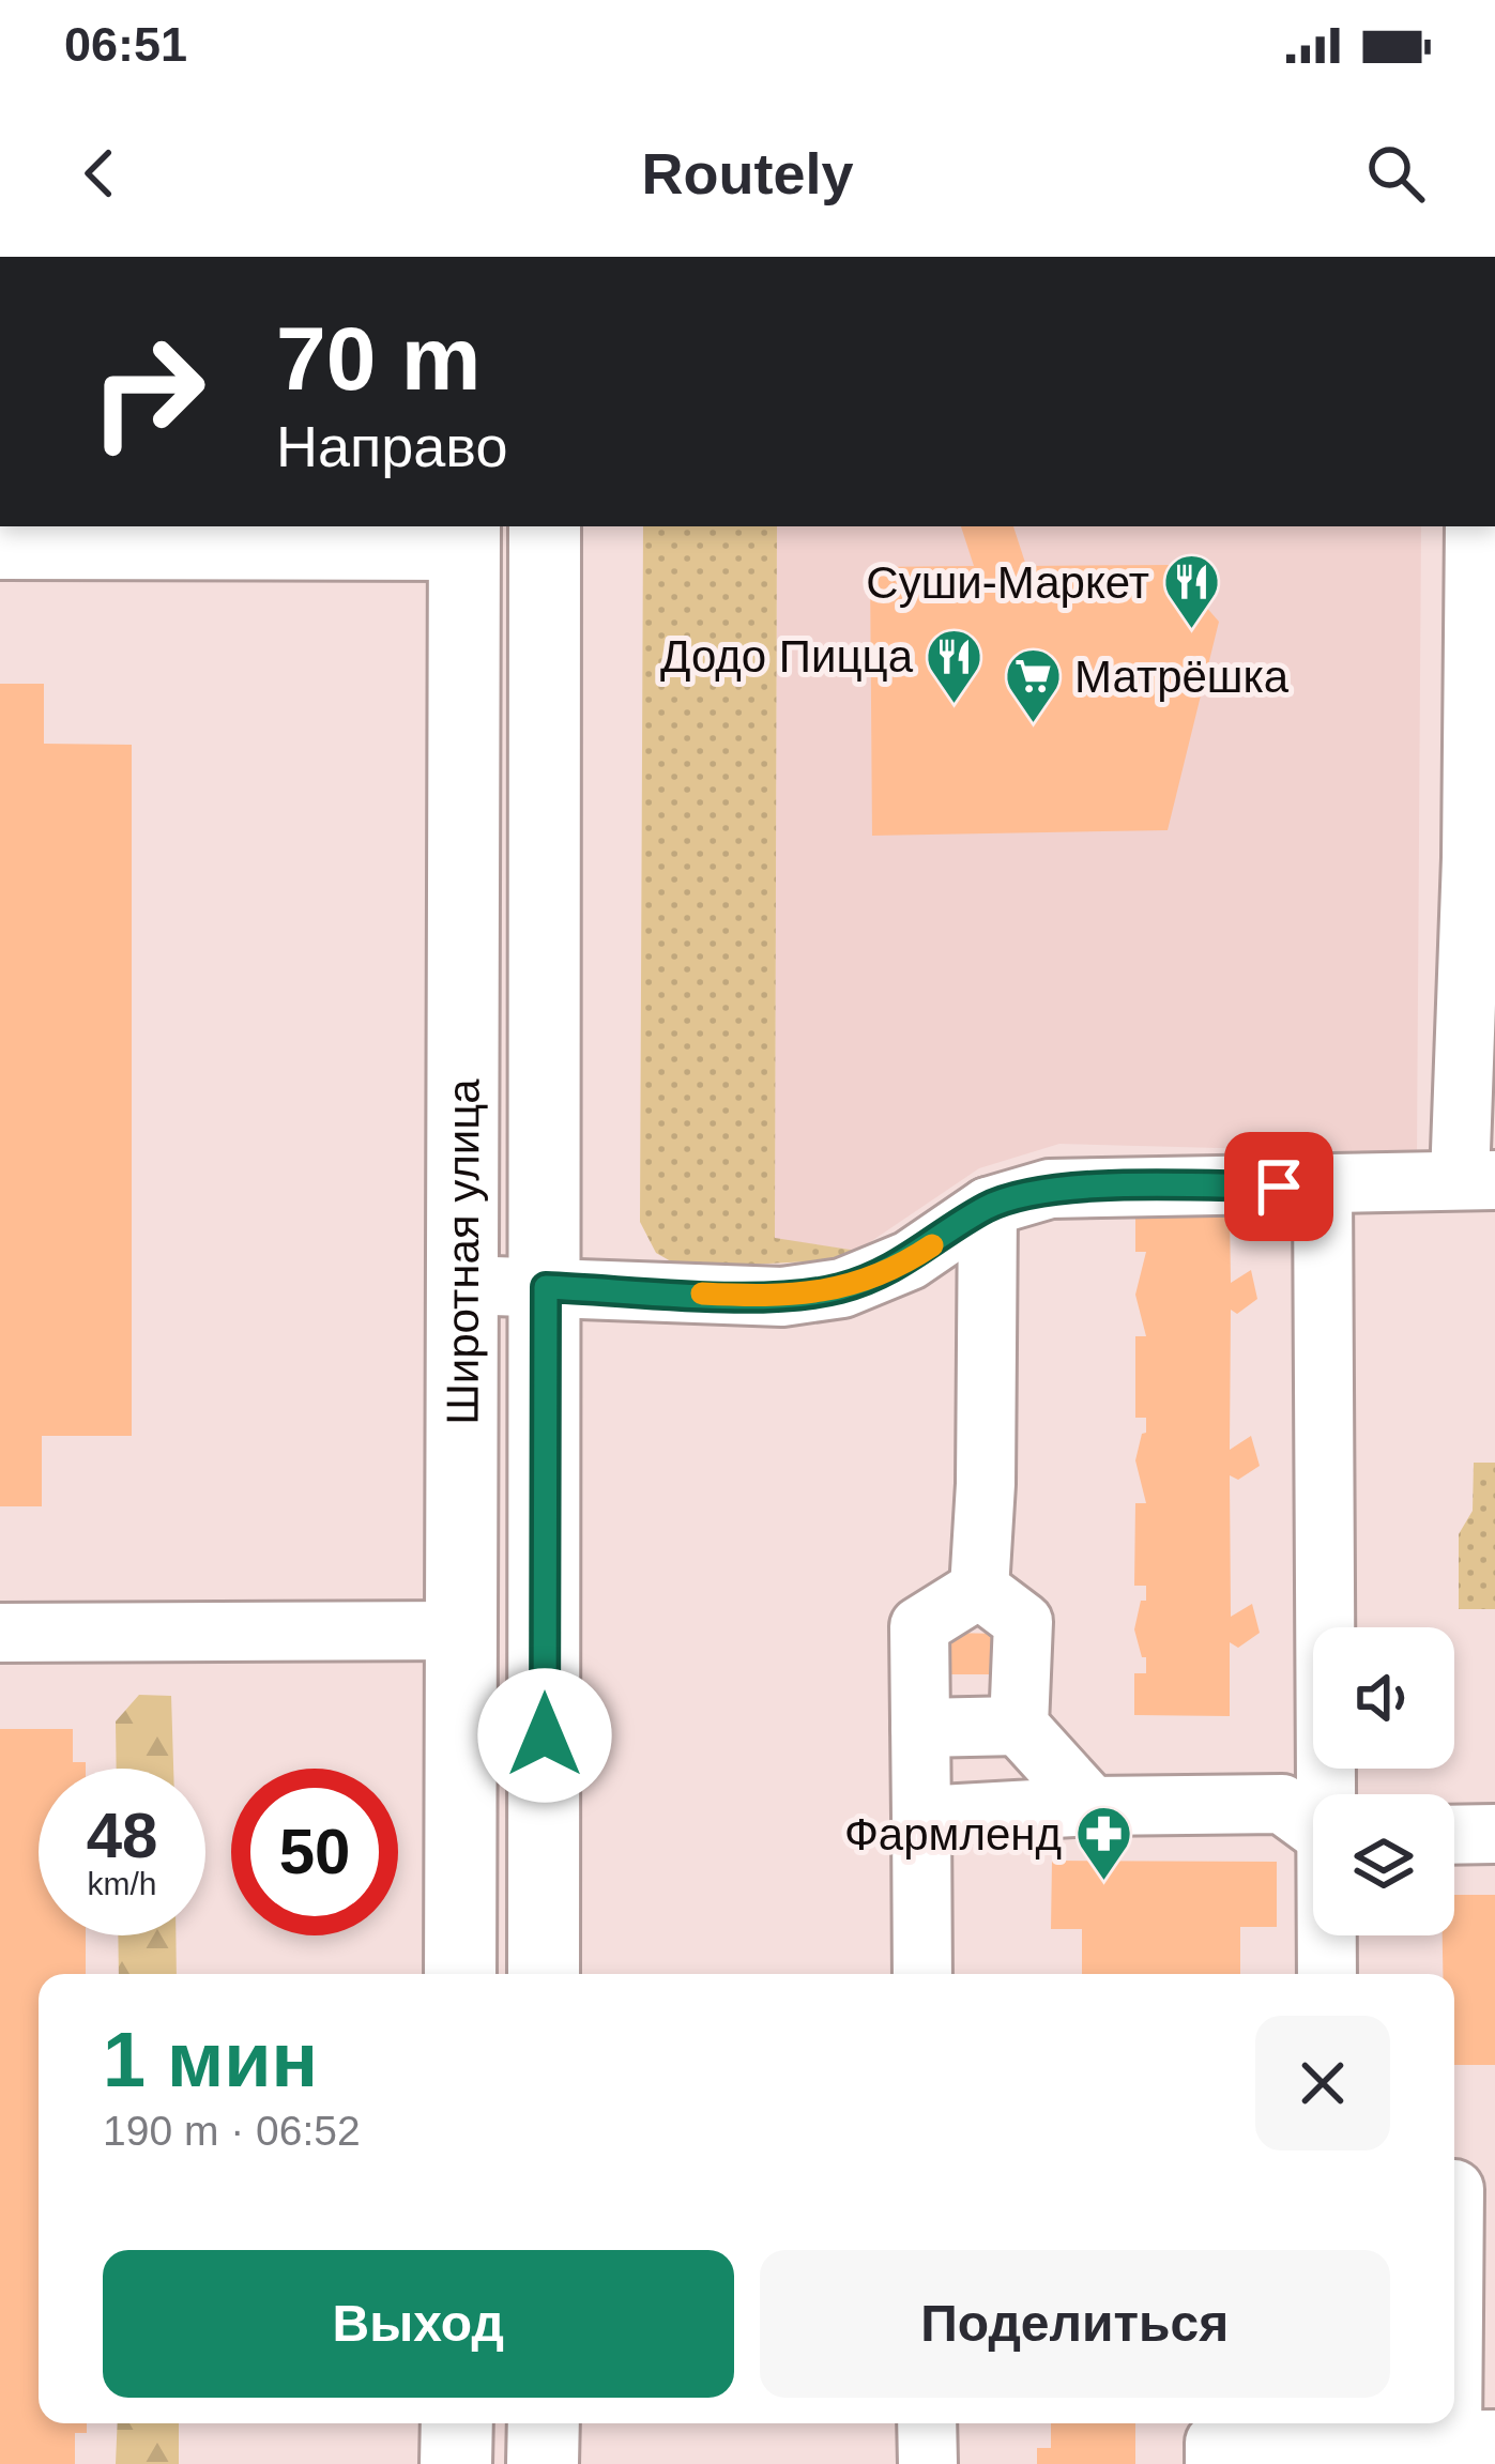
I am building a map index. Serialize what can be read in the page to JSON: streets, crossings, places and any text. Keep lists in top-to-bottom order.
{
  "streets": {
    "main road": ["Широтная улица"]
  },
  "places": {
    "restaurant": ["Суши-Маркет", "Додо Пицца"],
    "supermarket": ["Матрёшка"],
    "pharmacy": ["Фармленд"]
  },
  "page": {
    "status": "06:51",
    "header": "Routely",
    "turn": ["70 m", "Направо"],
    "speed": "48 km/h",
    "limit": "50",
    "heading": ["1 мин", "190 m · 06:52"],
    "buttons": ["Выход", "Поделиться"]
  }
}
